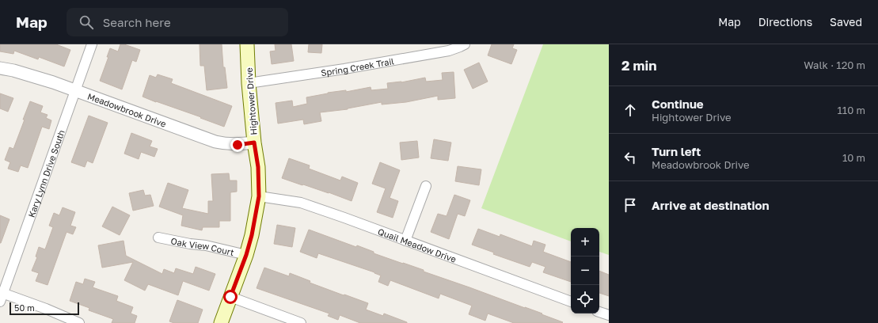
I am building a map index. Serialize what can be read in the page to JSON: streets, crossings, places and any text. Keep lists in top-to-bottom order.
{
  "streets": {
    "main road": ["Hightower Drive"],
    "street": [
      "Spring Creek Trail",
      "Meadowbrook Drive",
      "Kary Lynn Drive South",
      "Quail Meadow Drive",
      "Oak View Court"
    ]
  },
  "crossings": [
    ["Spring Creek Trail", "Hightower Drive"],
    ["Hightower Drive", "Meadowbrook Drive"],
    ["Hightower Drive", "Quail Meadow Drive"],
    ["Hightower Drive", "Oak View Court"],
    ["Meadowbrook Drive", "Kary Lynn Drive South"]
  ],
  "scale_bar": "50 m",
  "page": {
    "header": "Map",
    "search": "Search here",
    "nav": ["Map", "Directions", "Saved"],
    "heading": ["2 min", "Walk · 120 m"],
    "list": [
      ["Continue", "Hightower Drive", "110 m"],
      ["Turn left", "Meadowbrook Drive", "10 m"],
      "Arrive at destination"
    ],
    "map_buttons": ["+", "−"],
    "scale": "50 m"
  }
}
